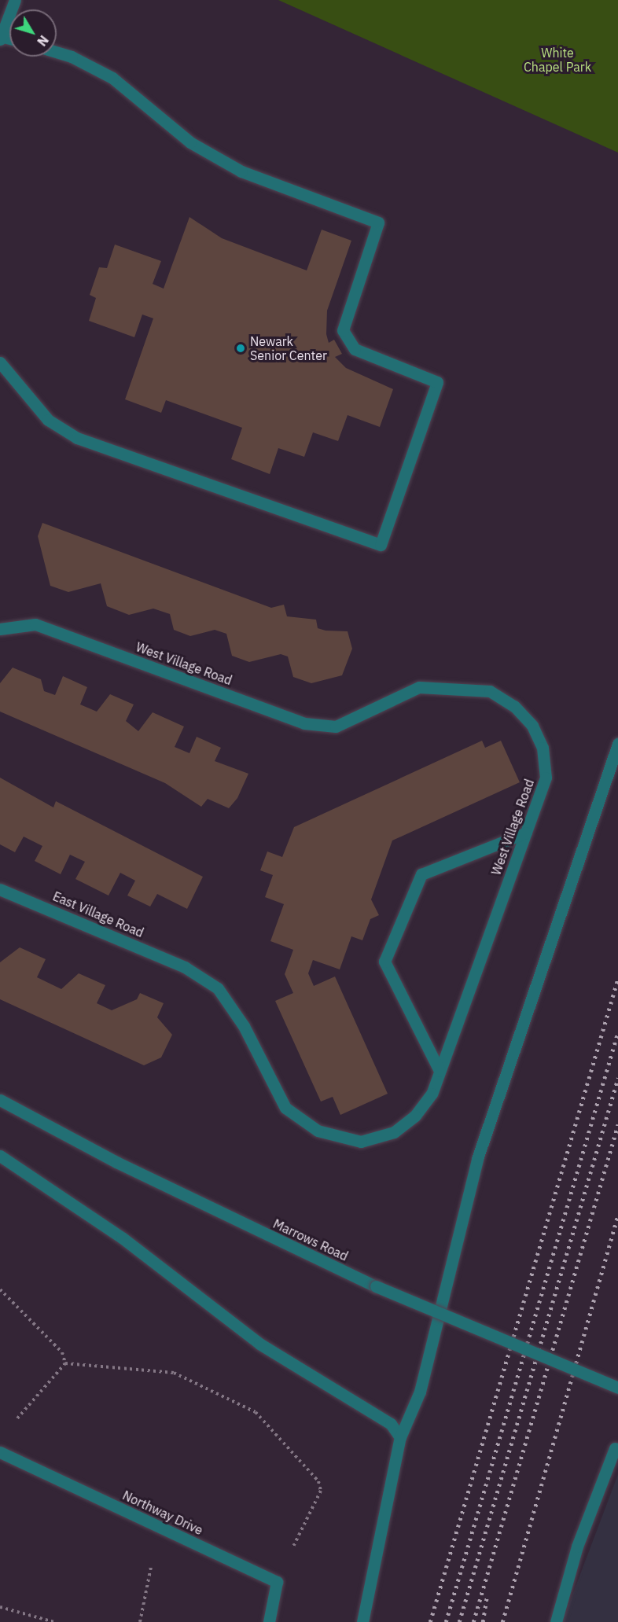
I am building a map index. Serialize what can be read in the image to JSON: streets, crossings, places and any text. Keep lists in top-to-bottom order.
{
  "streets": {
    "street": [
      "West Village Road",
      "East Village Road",
      "Marrows Road",
      "Northway Drive"
    ]
  },
  "crossings": [
    ["West Village Road", "East Village Road"]
  ],
  "parks": ["White Chapel Park"],
  "places": ["Newark Senior Center"],
  "north": "bottom right"
}
